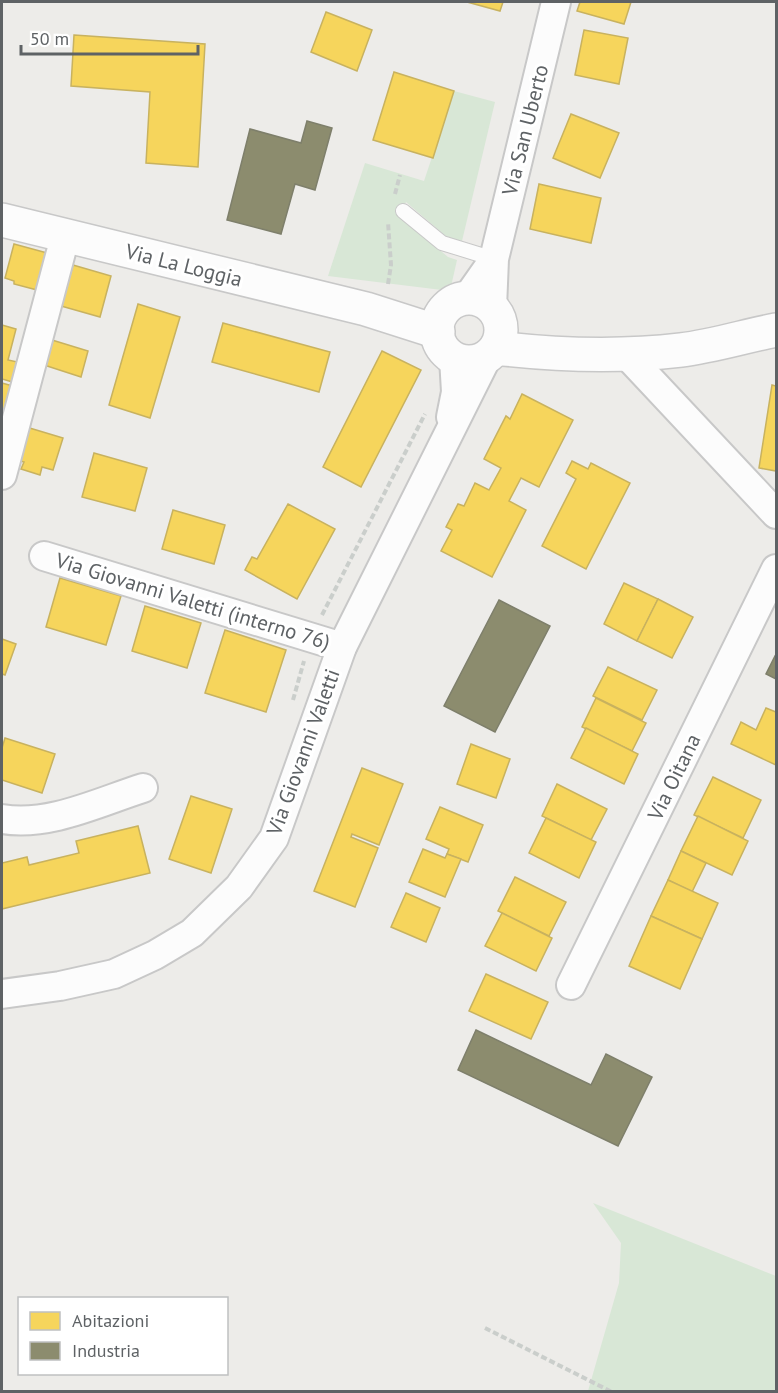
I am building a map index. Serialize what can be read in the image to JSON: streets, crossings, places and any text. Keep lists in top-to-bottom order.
{
  "streets": {
    "street": [
      "Via San Uberto",
      "Via La Loggia",
      "Via Giovanni Valetti (interno 76)",
      "Via Giovanni Valetti",
      "Via Oitana"
    ]
  },
  "crossings": [
    ["Via San Uberto", "Via La Loggia"],
    ["Via San Uberto", "Via Giovanni Valetti"],
    ["Via La Loggia", "Via Giovanni Valetti"],
    ["Via Giovanni Valetti (interno 76)", "Via Giovanni Valetti"]
  ],
  "legend": ["Abitazioni", "Industria"],
  "scale_bar": "50 m"
}
